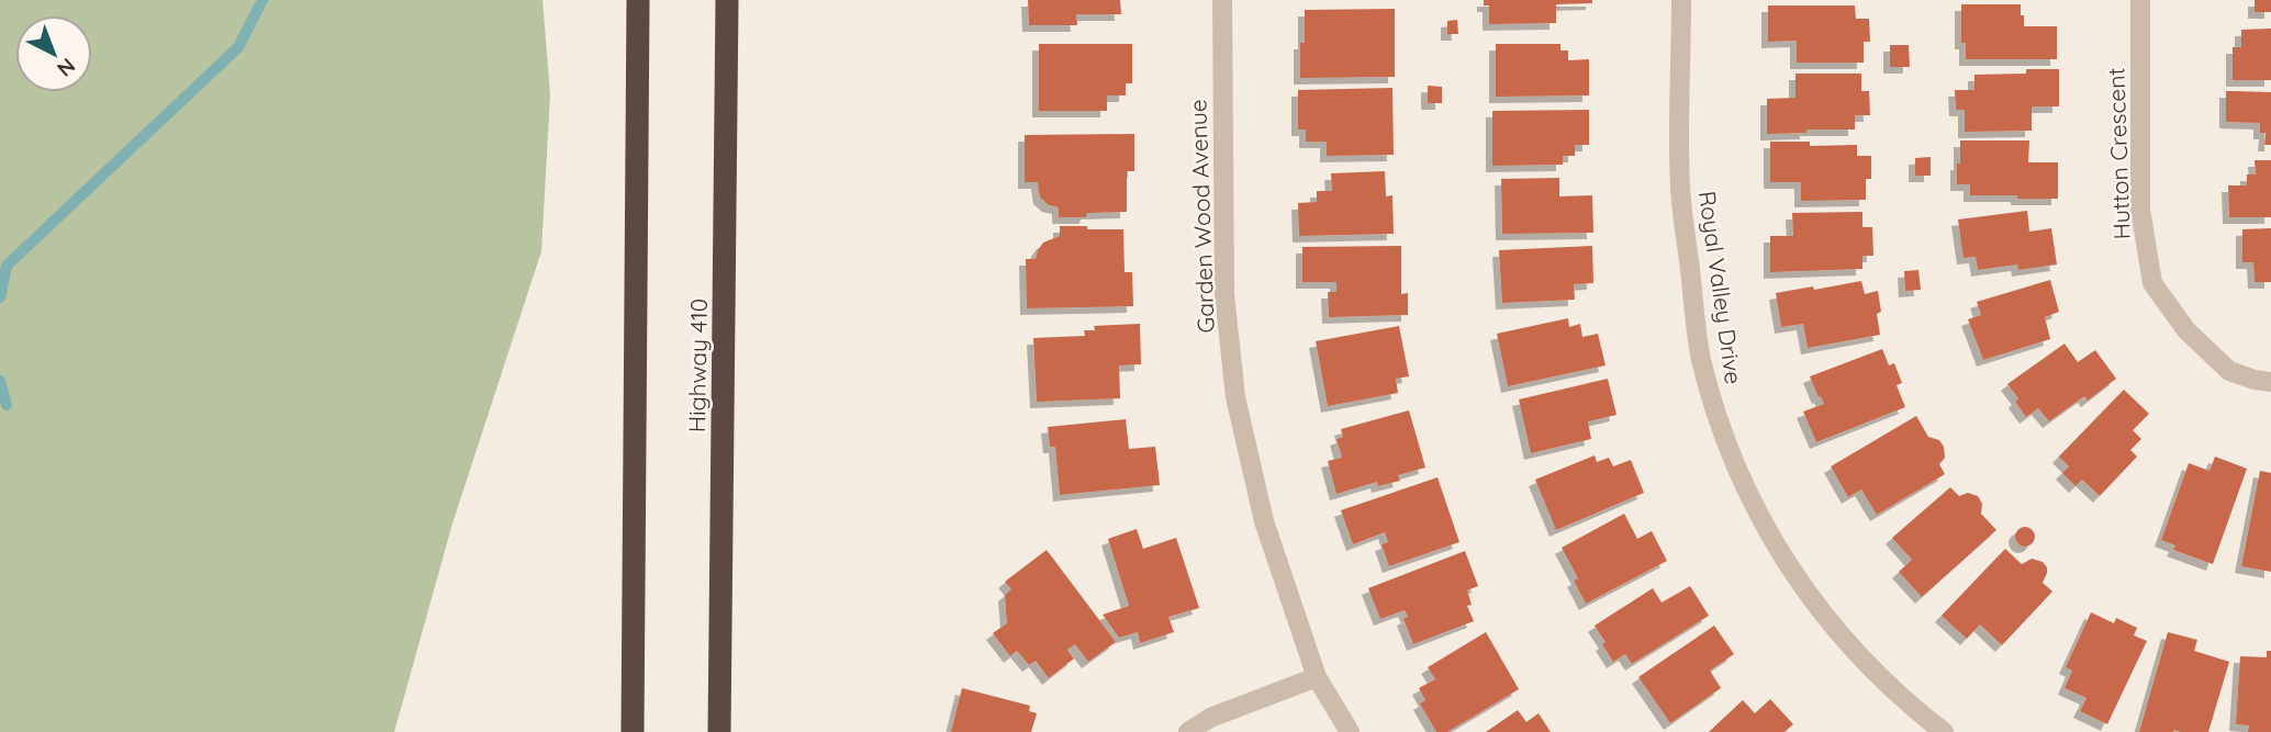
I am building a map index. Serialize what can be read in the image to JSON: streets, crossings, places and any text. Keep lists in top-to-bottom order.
{
  "streets": {
    "highway": ["Highway 410"],
    "street": ["Hutton Crescent", "Garden Wood Avenue", "Royal Valley Drive"]
  },
  "north": "bottom right"
}
